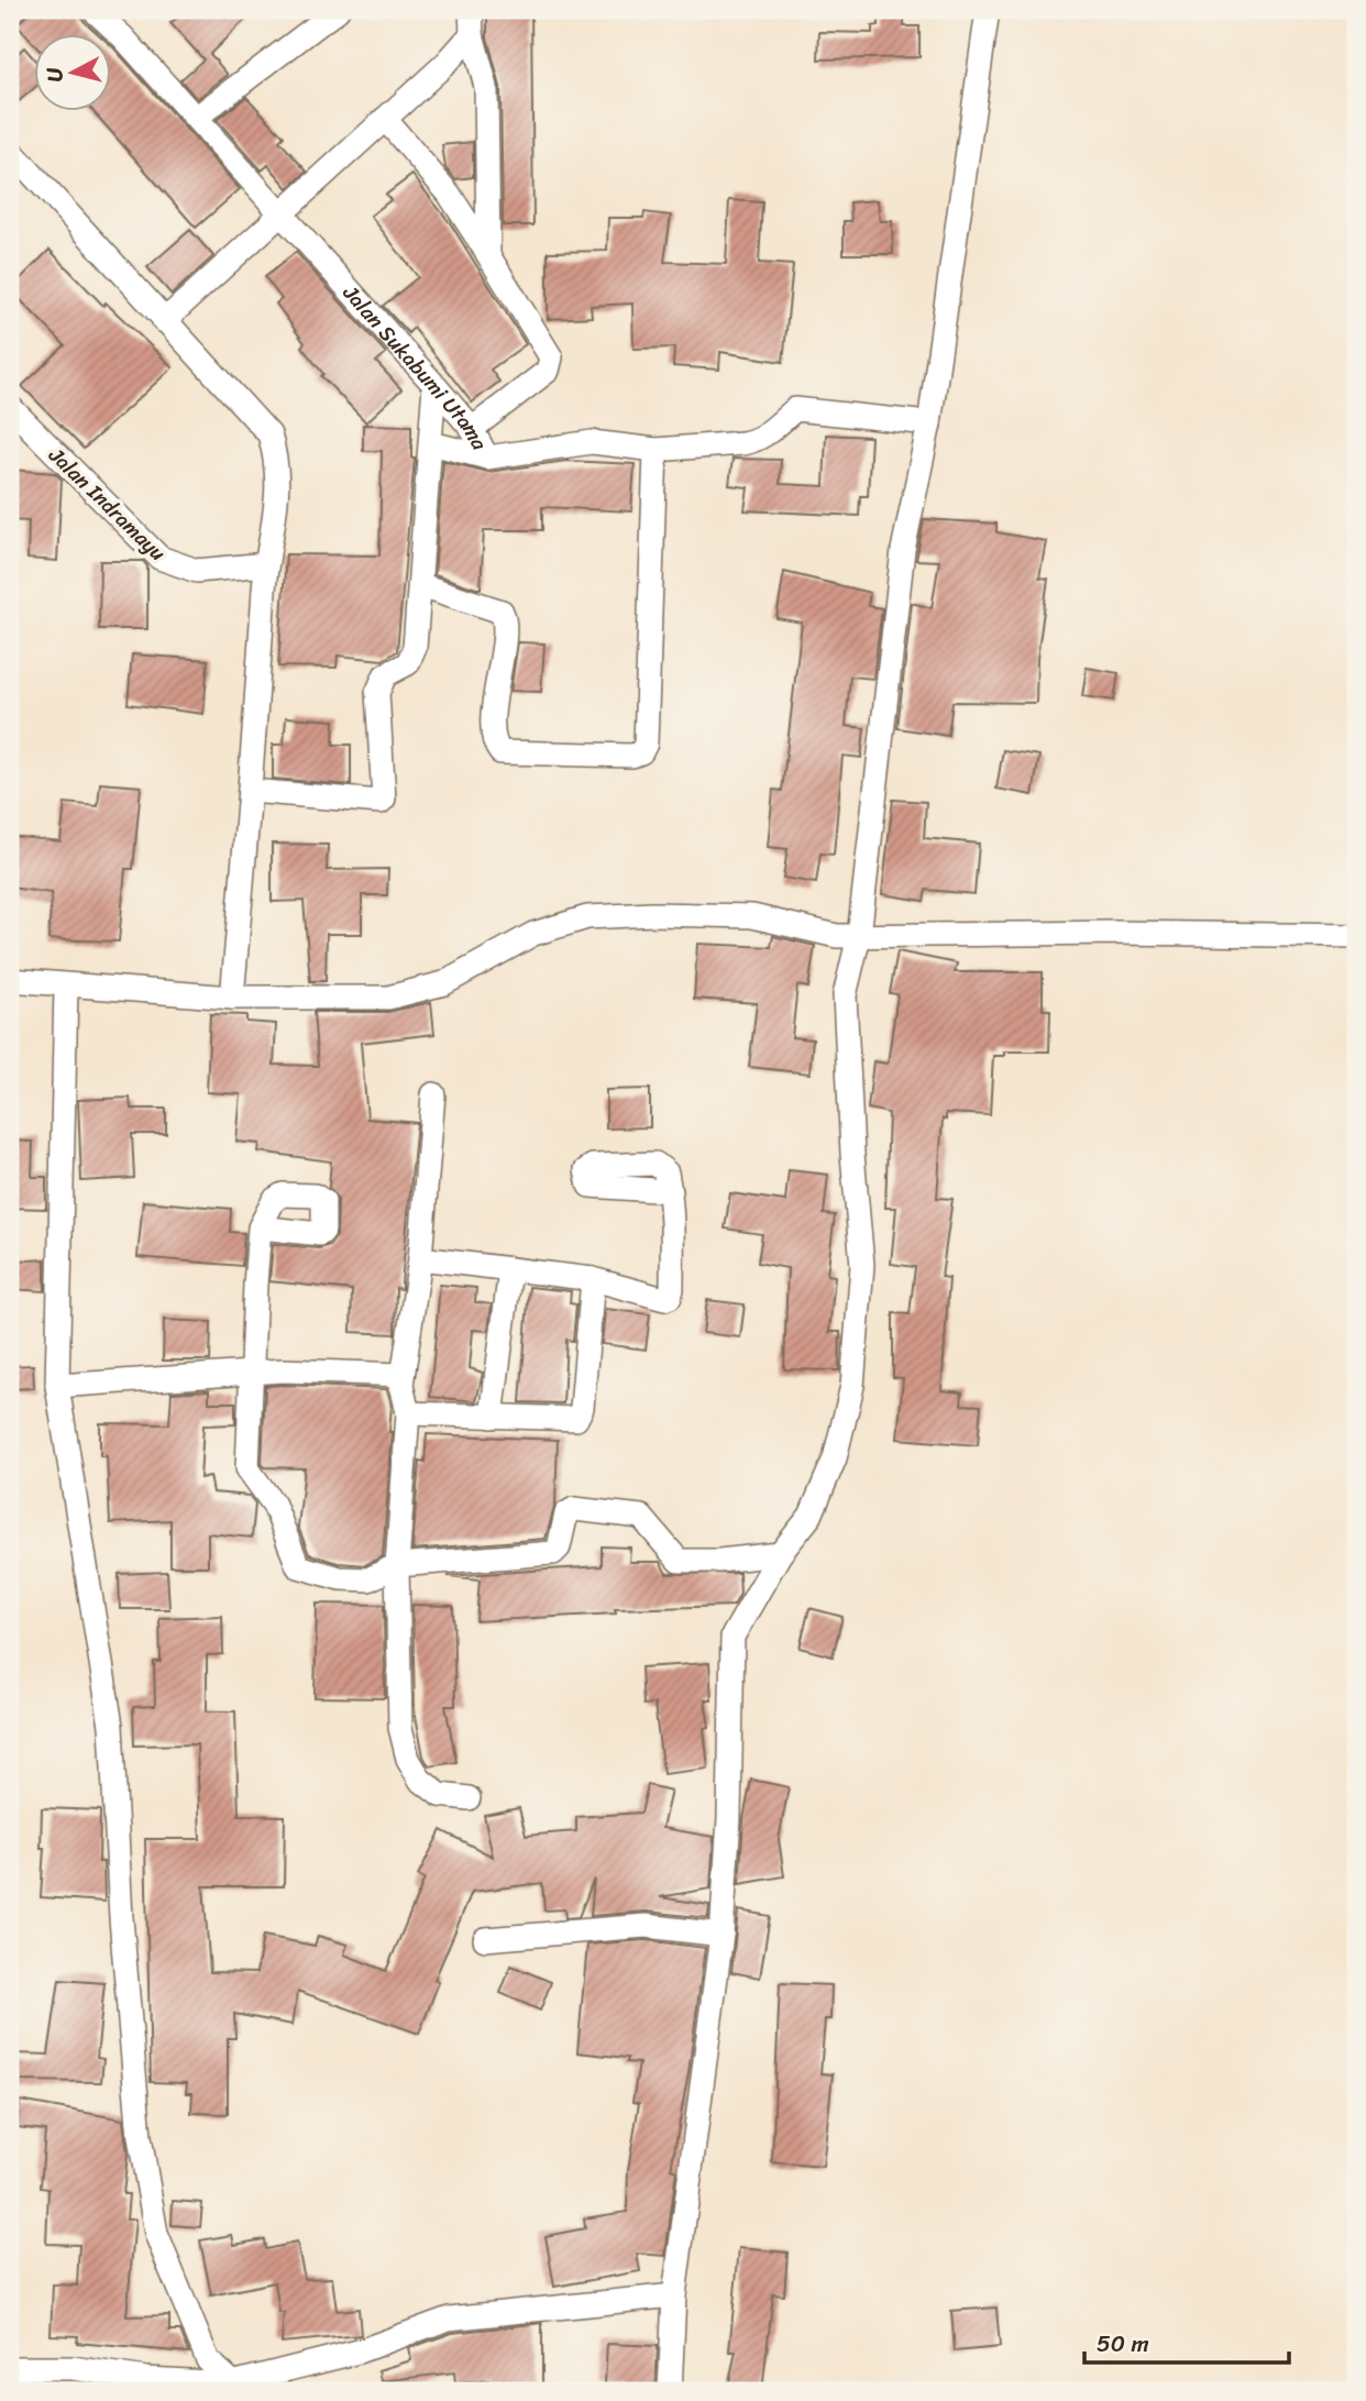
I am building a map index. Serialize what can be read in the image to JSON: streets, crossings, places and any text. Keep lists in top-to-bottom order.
{
  "streets": {
    "street": ["Jalan Sukabumi Utama", "Jalan Indramayu"]
  },
  "scale_bar": "50 m",
  "north": "left"
}
